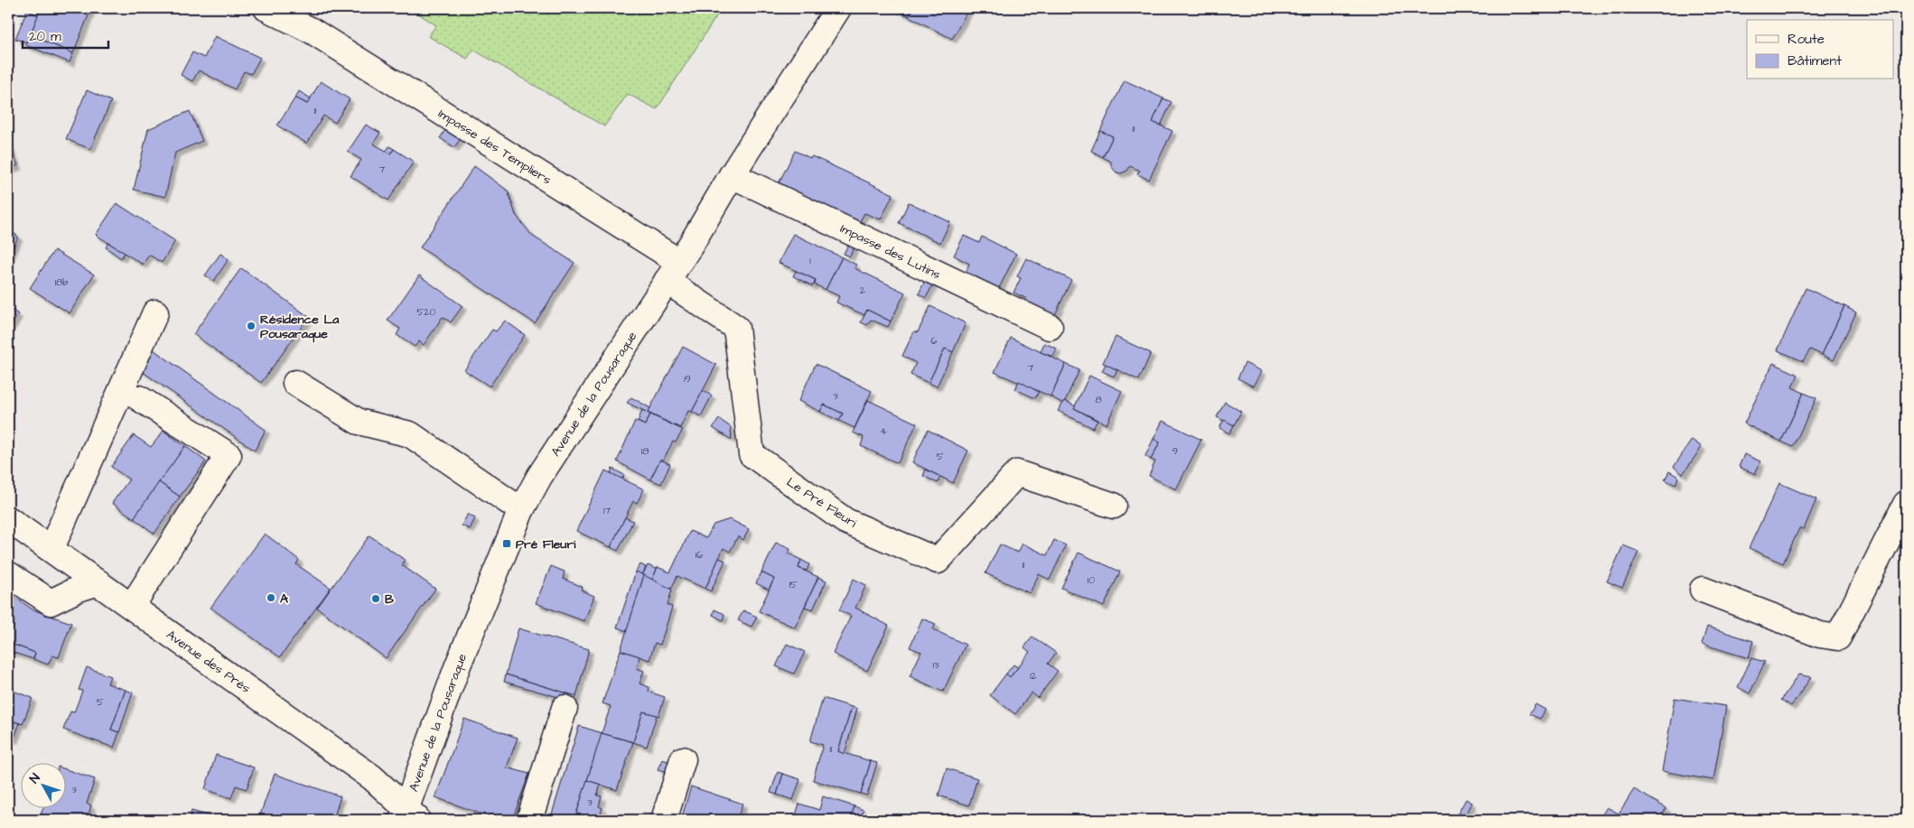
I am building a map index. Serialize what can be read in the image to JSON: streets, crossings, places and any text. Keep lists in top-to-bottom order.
{
  "streets": {
    "street": [
      "Impasse des Templiers",
      "Impasse des Lutins",
      "Avenue de la Pousaraque",
      "Le Pré Fleuri",
      "Avenue des Prés"
    ]
  },
  "crossings": [
    ["Impasse des Templiers", "Avenue de la Pousaraque"],
    ["Impasse des Templiers", "Le Pré Fleuri"],
    ["Impasse des Lutins", "Avenue de la Pousaraque"],
    ["Avenue de la Pousaraque", "Le Pré Fleuri"],
    ["Avenue de la Pousaraque", "Avenue des Prés"]
  ],
  "places": {
    "other": ["Résidence La Pousaraque", "A", "B"],
    "transit": ["Pré Fleuri"]
  },
  "house_numbers": [
    "11",
    "11",
    "7",
    "1",
    "18b",
    "2",
    "520",
    "6",
    "7",
    "19",
    "3",
    "8",
    "4",
    "18",
    "9",
    "5",
    "17",
    "16",
    "11",
    "10",
    "15",
    "13",
    "12",
    "5",
    "11",
    "3",
    "3"
  ],
  "legend": ["Route", "Bâtiment"],
  "scale_bar": "20 m",
  "north": "top left"
}
